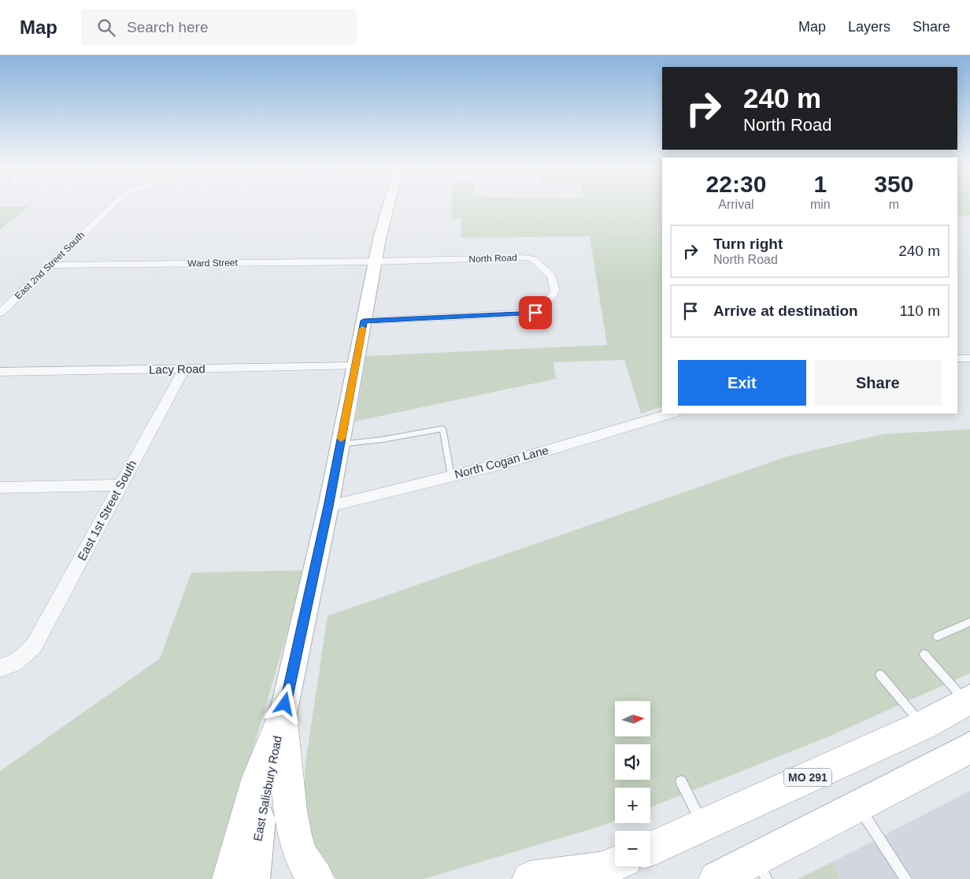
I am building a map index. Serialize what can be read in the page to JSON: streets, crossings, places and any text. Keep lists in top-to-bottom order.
{
  "streets": {
    "highway": ["MO 291"],
    "main road": ["East Salisbury Road"],
    "street": [
      "North Road",
      "Ward Street",
      "East 2nd Street South",
      "Lacy Road",
      "North Cogan Lane",
      "East 1st Street South"
    ]
  },
  "crossings": [
    ["North Road", "Ward Street"],
    ["North Road", "East Salisbury Road"],
    ["Ward Street", "East 2nd Street South"],
    ["Ward Street", "East Salisbury Road"],
    ["Lacy Road", "East 1st Street South"],
    ["Lacy Road", "East Salisbury Road"],
    ["North Cogan Lane", "East Salisbury Road"]
  ],
  "north": "right",
  "page": {
    "header": "Map",
    "search": "Search here",
    "nav": ["Map", "Layers", "Share"],
    "turn": ["240 m", "North Road"],
    "eta": [
      "22:30",
      "Arrival",
      "1",
      "min",
      "350",
      "m"
    ],
    "list": [
      {
        "name": "Turn right",
        "note": "North Road",
        "value": "240 m"
      },
      {
        "name": "Arrive at destination",
        "value": "110 m"
      }
    ],
    "buttons": ["Exit", "Share"],
    "map_buttons": ["+", "−"]
  }
}
